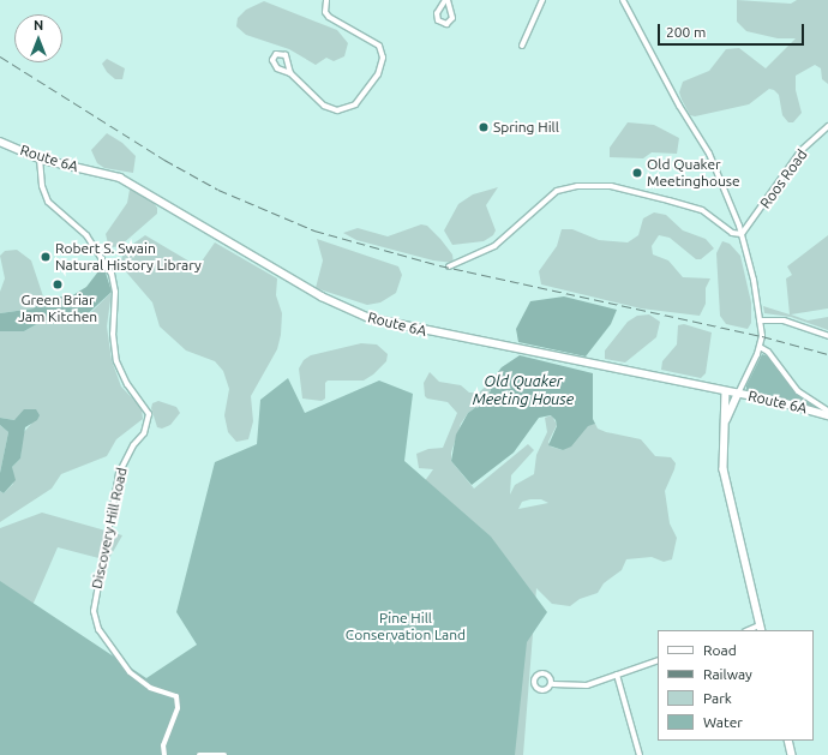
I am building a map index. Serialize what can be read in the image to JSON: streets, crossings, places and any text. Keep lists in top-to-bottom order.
{
  "streets": {
    "main road": ["Route 6A"],
    "street": ["Roos Road", "Discovery Hill Road"]
  },
  "crossings": [
    ["Route 6A", "Discovery Hill Road"]
  ],
  "water": ["Old Quaker Meeting House"],
  "parks": ["Pine Hill Conservation Land"],
  "places": [
    "Spring Hill",
    "Old Quaker Meetinghouse",
    "Robert S. Swain Natural History Library",
    "Green Briar Jam Kitchen"
  ],
  "legend": [
    "Road",
    "Railway",
    "Park",
    "Water"
  ],
  "scale_bar": "200 m",
  "north": "top"
}
